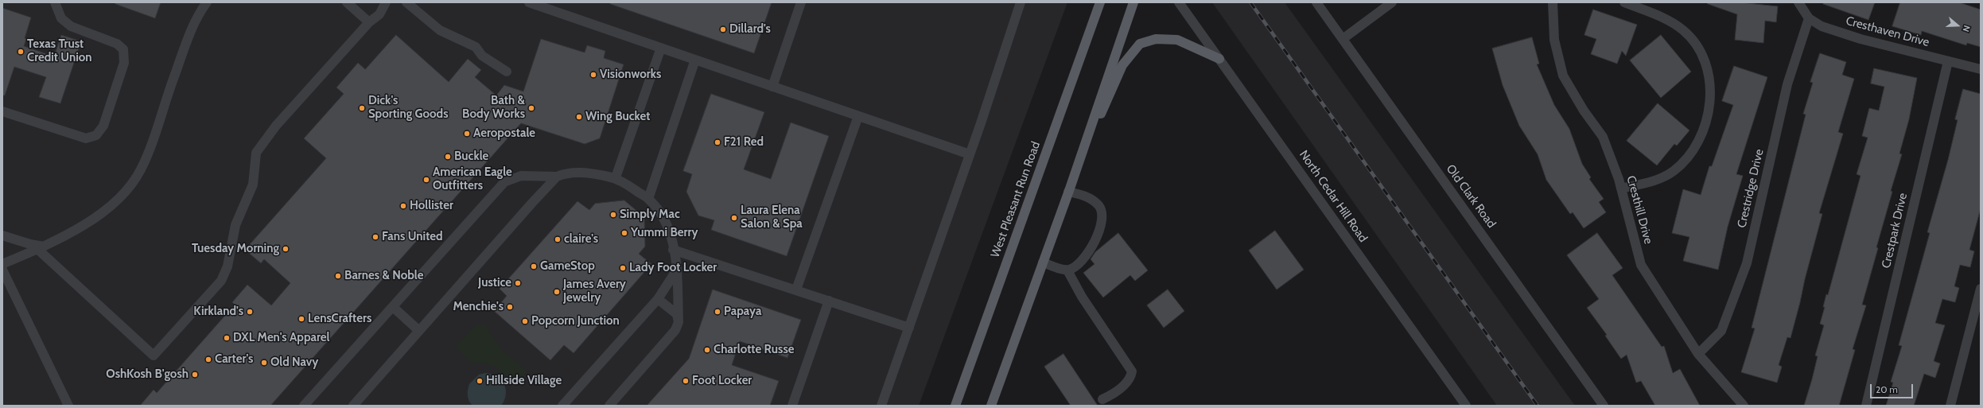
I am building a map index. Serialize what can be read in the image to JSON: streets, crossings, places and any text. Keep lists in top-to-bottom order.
{
  "streets": {
    "main road": ["West Pleasant Run Road"],
    "street": [
      "Cresthaven Drive",
      "Crestridge Drive",
      "North Cedar Hill Road",
      "Old Clark Road",
      "Cresthill Drive",
      "Crestpark Drive"
    ]
  },
  "crossings": [
    ["Cresthaven Drive", "Crestridge Drive"],
    ["Cresthaven Drive", "Crestpark Drive"],
    ["Crestridge Drive", "Cresthill Drive"]
  ],
  "places": [
    "Dillard's",
    "Texas Trust Credit Union",
    "Visionworks",
    "Dick's Sporting Goods",
    "Bath & Body Works",
    "Wing Bucket",
    "Aeropostale",
    "F21 Red",
    "Buckle",
    "American Eagle Outfitters",
    "Hollister",
    "Simply Mac",
    "Laura Elena Salon & Spa",
    "Yummi Berry",
    "Fans United",
    "claire's",
    "Tuesday Morning",
    "GameStop",
    "Lady Foot Locker",
    "Barnes & Noble",
    "Justice",
    "James Avery Jewelry",
    "Menchie's",
    "Kirkland's",
    "Papaya",
    "LensCrafters",
    "Popcorn Junction",
    "DXL Men's Apparel",
    "Charlotte Russe",
    "Carter's",
    "Old Navy",
    "OshKosh B'gosh",
    "Hillside Village",
    "Foot Locker"
  ],
  "scale_bar": "20 m",
  "north": "right"
}
